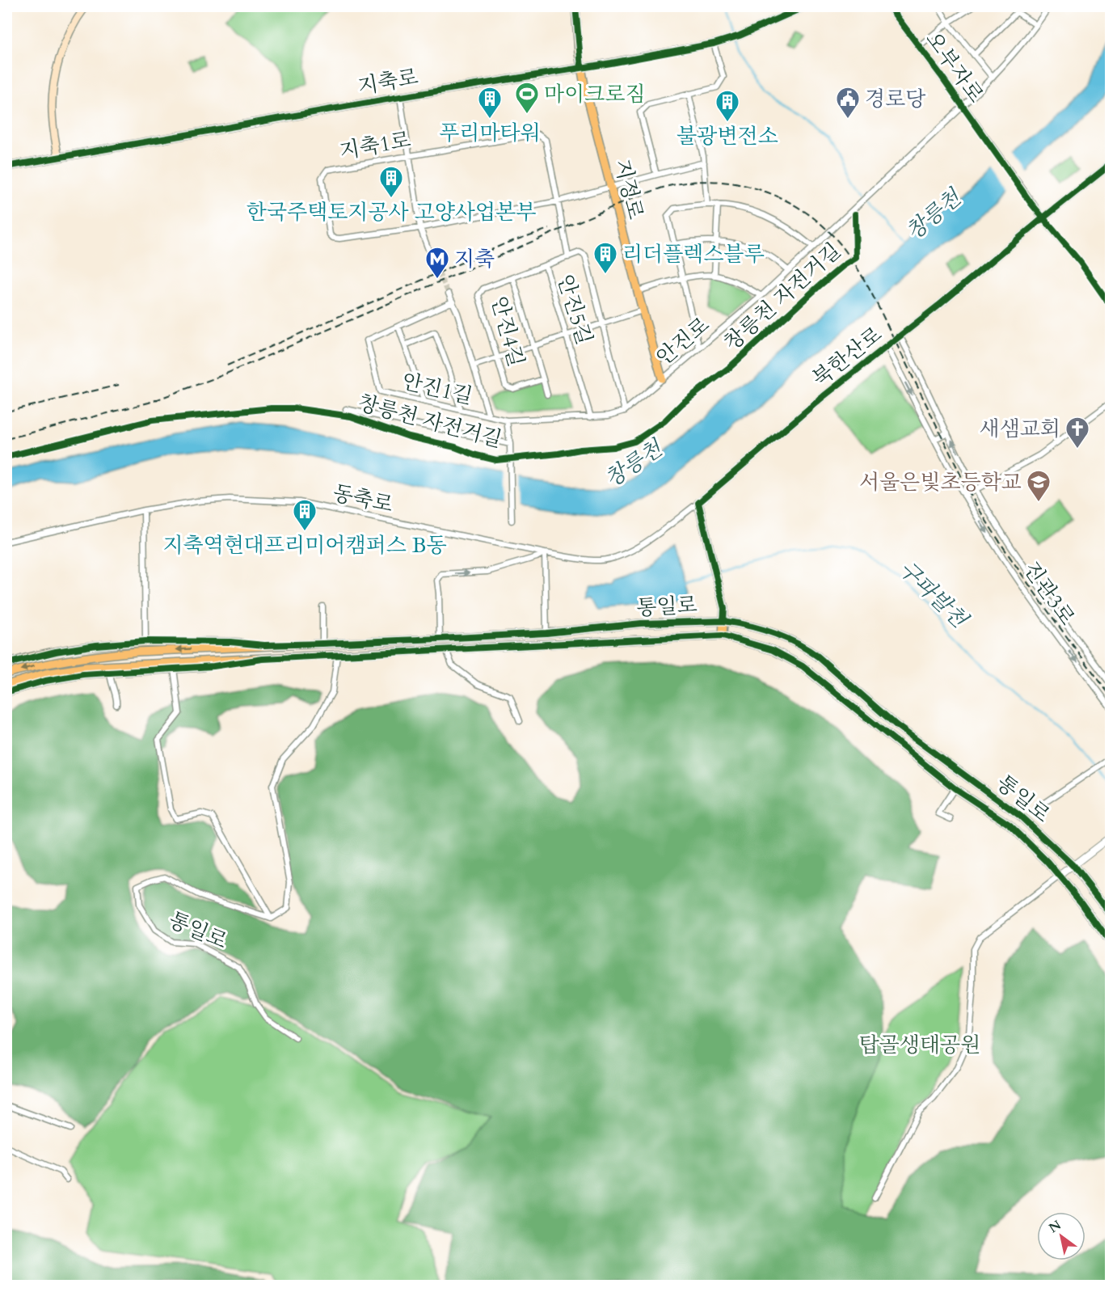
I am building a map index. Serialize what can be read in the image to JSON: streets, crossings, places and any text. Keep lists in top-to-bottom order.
{
  "streets": {
    "main road": [
      "오부자로",
      "지축로",
      "지정로",
      "북한산로",
      "통일로"
    ],
    "street": [
      "지축1로",
      "안진5길",
      "안진4길",
      "안진로",
      "안진1길",
      "동축로",
      "진관3로"
    ],
    "cycle path": ["창릉천 자전거길"]
  },
  "crossings": [
    ["오부자로", "안진로"],
    ["오부자로", "북한산로"],
    ["지축로", "지정로"],
    ["지축1로", "지정로"],
    ["지정로", "안진로"],
    ["안진5길", "안진로"],
    ["안진로", "안진1길"],
    ["북한산로", "동축로"],
    ["북한산로", "진관3로"]
  ],
  "water": ["창릉천", "구파발천"],
  "parks": ["탑골생태공원"],
  "places": {
    "sports": ["마이크로짐"],
    "building": [
      "푸리마타워",
      "불광변전소",
      "한국주택토지공사 고양사업본부",
      "리더플렉스블루",
      "지축역현대프리미어캠퍼스 B동"
    ],
    "public building": ["경로당"],
    "metro station": ["지축"],
    "church": ["새샘교회"],
    "school or university": ["서울은빛초등학교"]
  },
  "north": "top left"
}
